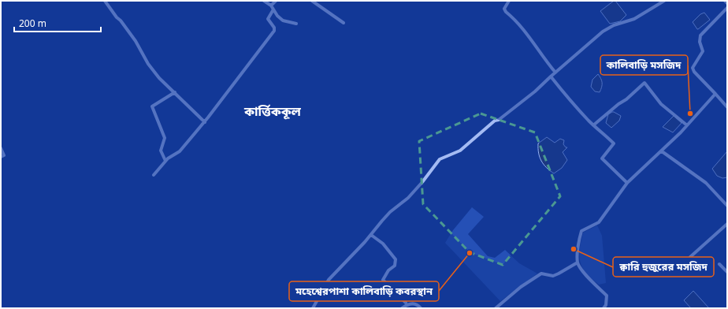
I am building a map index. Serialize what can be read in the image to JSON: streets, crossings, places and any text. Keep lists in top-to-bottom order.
{
  "districts": ["কার্ত্তিককূল"],
  "places": ["কালিবাড়ি মসজিদ", "ক্বারি হুজুরের মসজিদ", "মহেশ্বেরপাশা কালিবাড়ি কবরস্থান"],
  "scale_bar": "200 m"
}
